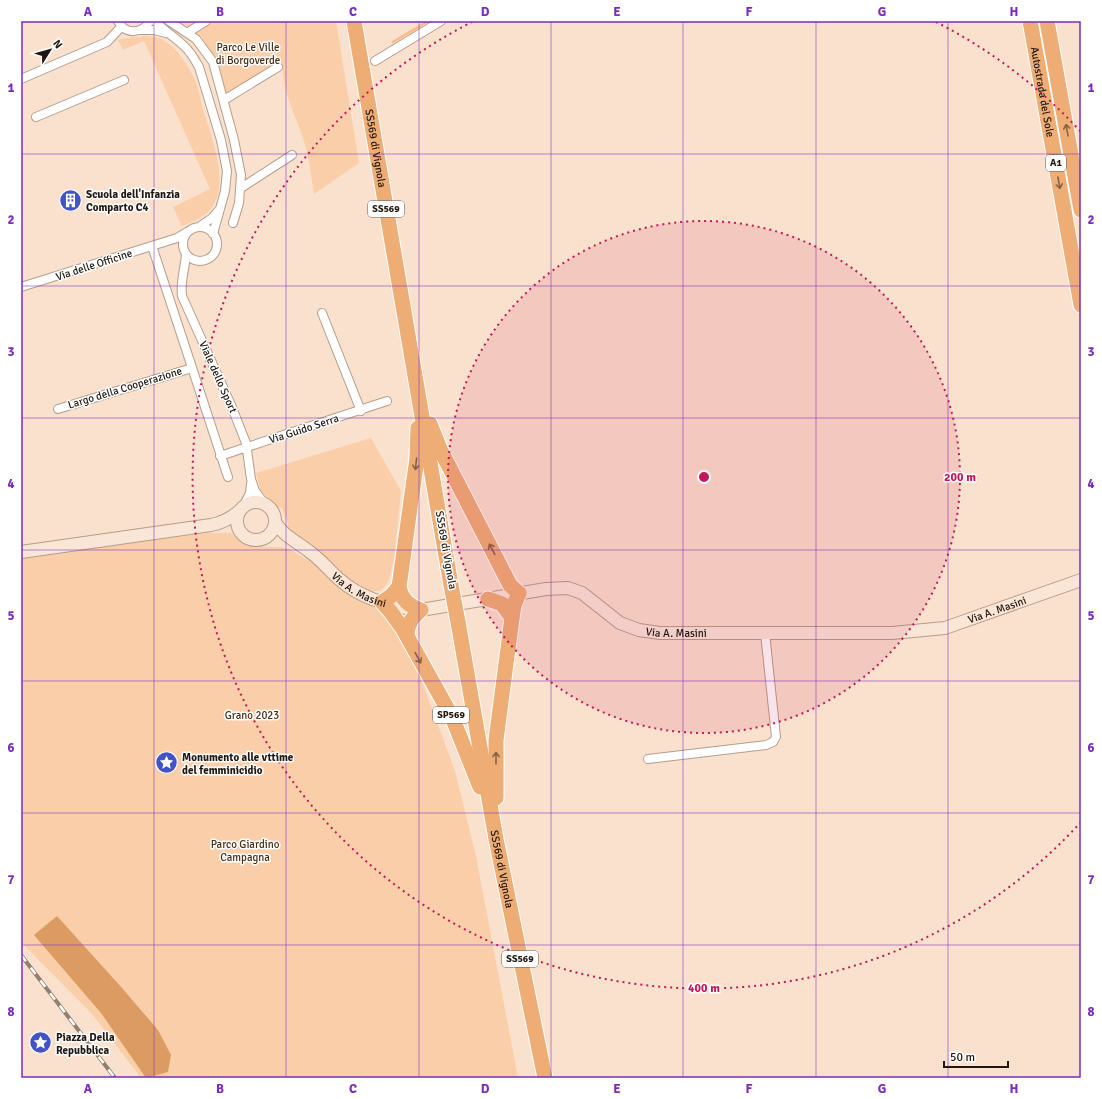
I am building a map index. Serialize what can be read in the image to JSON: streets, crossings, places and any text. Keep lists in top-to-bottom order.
{
  "streets": {
    "highway": [
      "Autostrada del Sole",
      "SS569 di Vignola",
      "A1",
      "SS569",
      "SP569"
    ],
    "street": [
      "Via delle Officine",
      "Viale dello Sport",
      "Largo della Cooperazione",
      "Via Guido Serra",
      "Via A. Masini"
    ]
  },
  "crossings": [
    ["SS569 di Vignola", "SP569"],
    ["Via delle Officine", "Viale dello Sport"],
    ["Via delle Officine", "Largo della Cooperazione"],
    ["Viale dello Sport", "Via Guido Serra"],
    ["Viale dello Sport", "Via A. Masini"],
    ["Via A. Masini", "SP569"]
  ],
  "parks": ["Parco Le Ville di Borgoverde", "Grano 2023", "Parco Giardino Campagna"],
  "places": {
    "building": ["Scuola dell'Infanzia Comparto C4"],
    "place": ["Monumento alle vttime del femminicidio", "Piazza Della Repubblica"]
  },
  "scale_bar": "50 m",
  "north": "top right",
  "grid": {
    "columns": [
      "A",
      "B",
      "C",
      "D",
      "E",
      "F",
      "G",
      "H"
    ],
    "rows": [
      "1",
      "2",
      "3",
      "4",
      "5",
      "6",
      "7",
      "8"
    ]
  },
  "rings": ["200 m", "400 m"]
}
